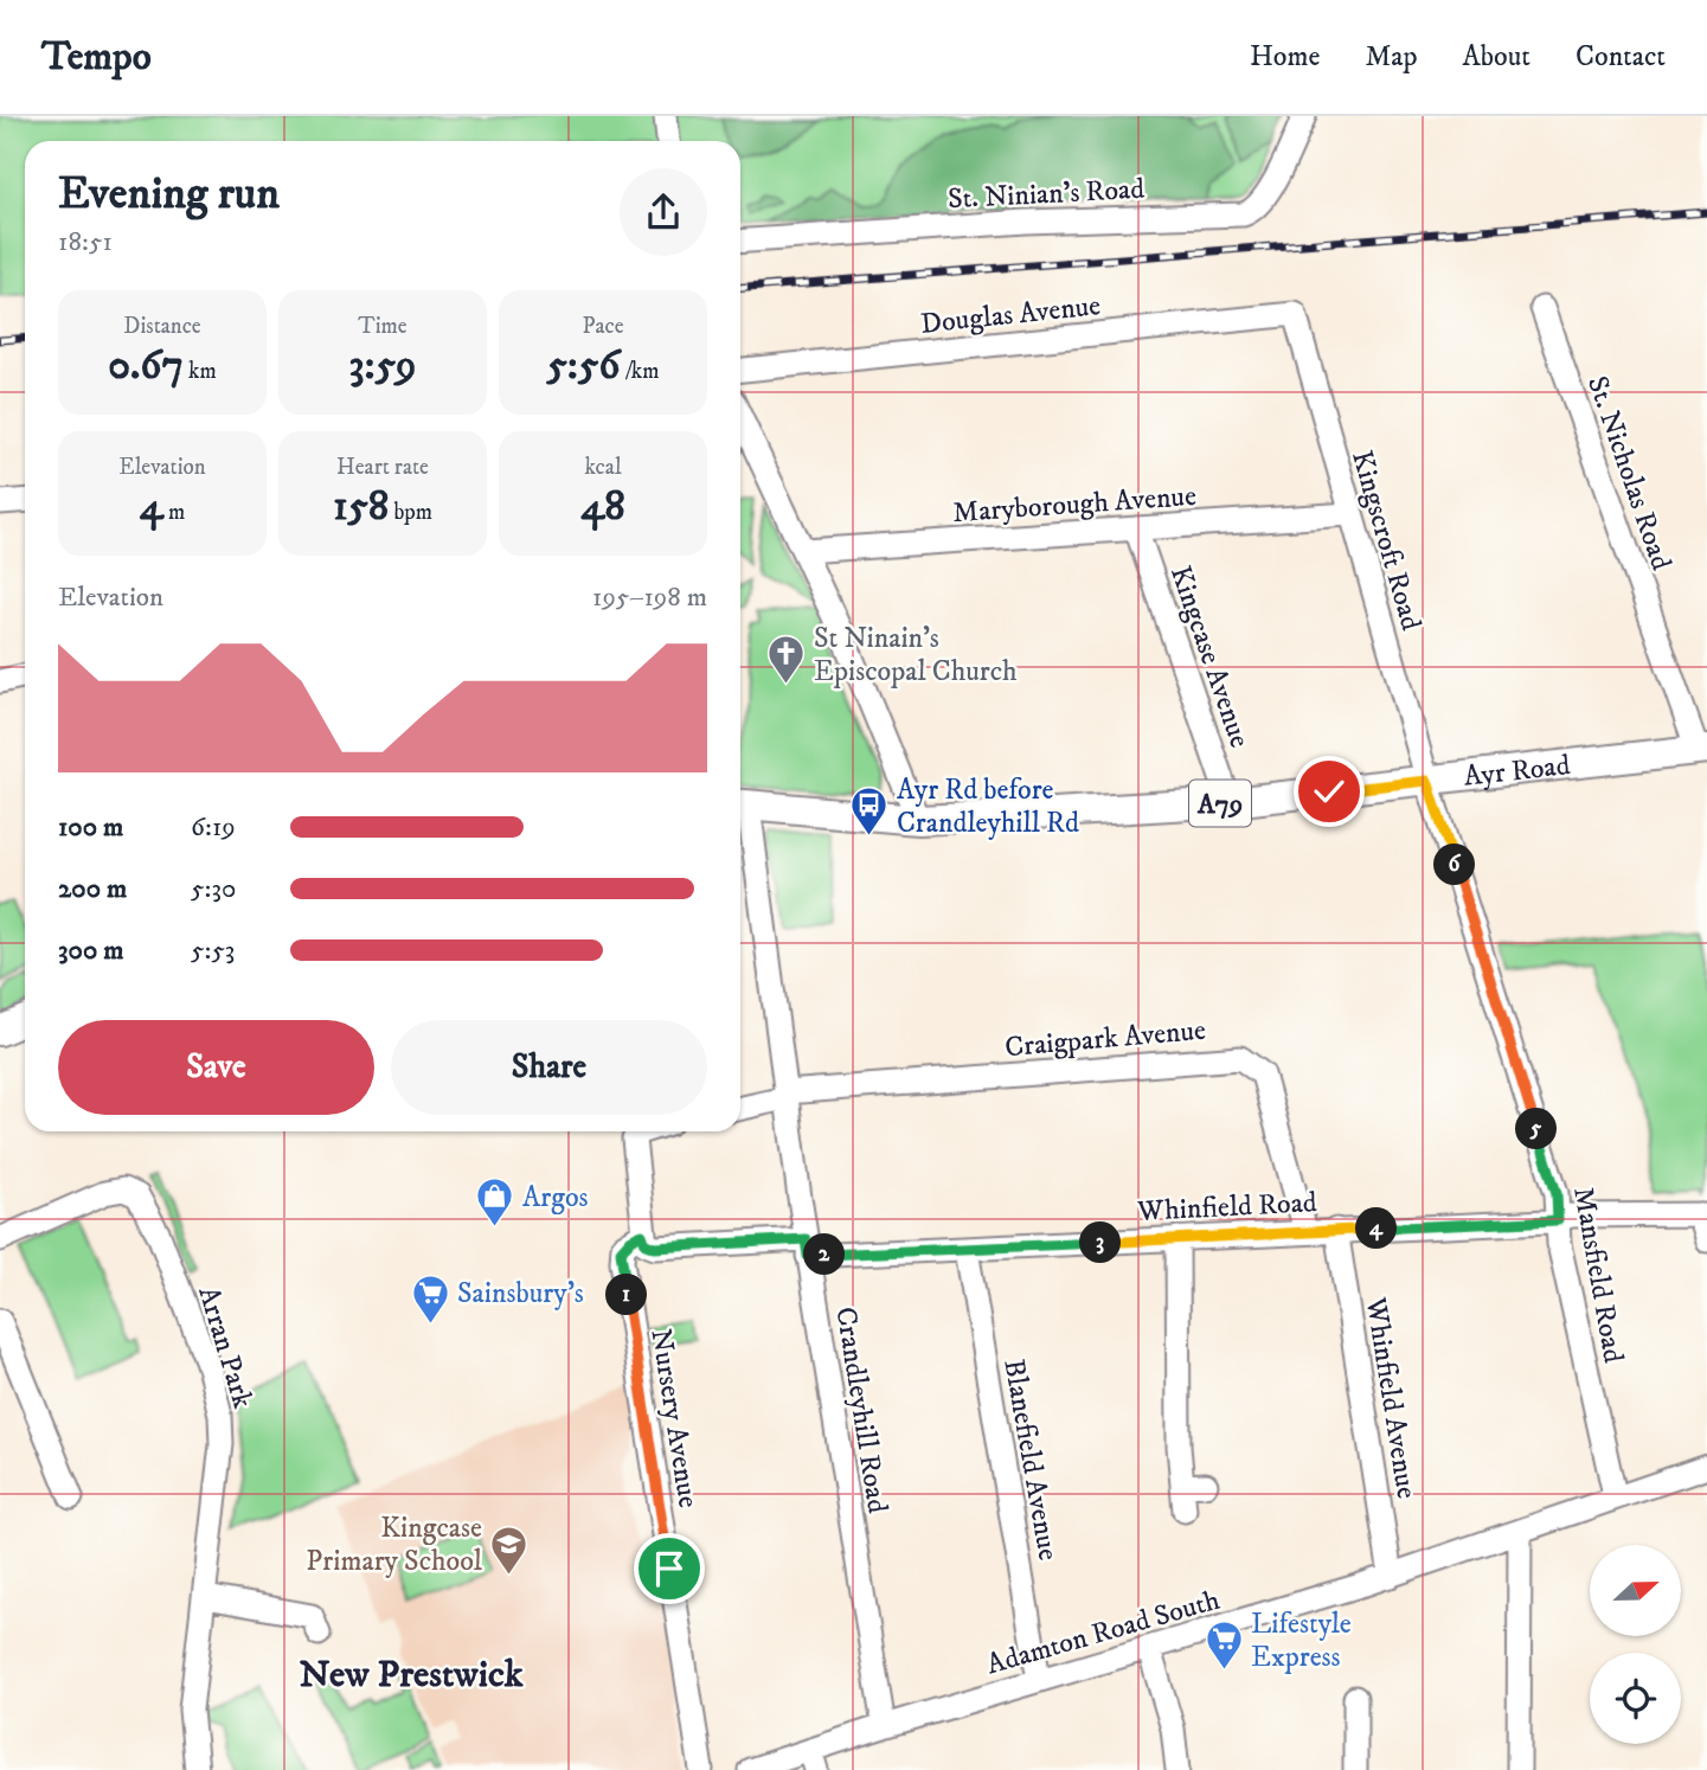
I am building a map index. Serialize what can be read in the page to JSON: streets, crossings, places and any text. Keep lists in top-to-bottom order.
{
  "streets": {
    "main road": ["Ayr Road", "A79"],
    "street": [
      "St. Ninian's Road",
      "Douglas Avenue",
      "St. Nicholas Road",
      "Maryborough Avenue",
      "Kingscroft Road",
      "Kingcase Avenue",
      "Craigpark Avenue",
      "Whinfield Road",
      "Mansfield Road",
      "Arran Park",
      "Whinfield Avenue",
      "Crandleyhill Road",
      "Nursery Avenue",
      "Blanefield Avenue",
      "Adamton Road South"
    ]
  },
  "crossings": [
    ["Douglas Avenue", "Kingscroft Road"],
    ["St. Nicholas Road", "Ayr Road"],
    ["Maryborough Avenue", "Kingscroft Road"],
    ["Maryborough Avenue", "Kingcase Avenue"],
    ["Kingscroft Road", "Ayr Road"],
    ["Kingscroft Road", "Mansfield Road"],
    ["Kingcase Avenue", "Ayr Road"],
    ["Ayr Road", "Mansfield Road"],
    ["Ayr Road", "Crandleyhill Road"],
    ["Craigpark Avenue", "Whinfield Road"],
    ["Craigpark Avenue", "Crandleyhill Road"],
    ["Whinfield Road", "Mansfield Road"],
    ["Whinfield Road", "Whinfield Avenue"],
    ["Whinfield Road", "Crandleyhill Road"],
    ["Whinfield Road", "Nursery Avenue"],
    ["Whinfield Road", "Blanefield Avenue"],
    ["Mansfield Road", "Adamton Road South"],
    ["Whinfield Avenue", "Adamton Road South"],
    ["Crandleyhill Road", "Adamton Road South"],
    ["Blanefield Avenue", "Adamton Road South"]
  ],
  "districts": ["New Prestwick"],
  "places": {
    "church": ["St Ninain's Episcopal Church"],
    "bus stop": ["Ayr Rd before Crandleyhill Rd"],
    "shop": ["Argos"],
    "supermarket": ["Sainsbury's", "Lifestyle Express"],
    "school or university": ["Kingcase Primary School"]
  },
  "north": "right",
  "page": {
    "header": "Tempo",
    "nav": [
      "Home",
      "Map",
      "About",
      "Contact"
    ],
    "heading": ["Evening run", "18:51"],
    "stats": [
      ["Distance", "0.67 km"],
      ["Time", "3:59"],
      ["Pace", "5:56 /km"],
      ["Elevation", "4 m"],
      ["Heart rate", "158 bpm"],
      ["kcal", "48"]
    ],
    "chart": ["Elevation", "195–198 m"],
    "list": [
      {
        "name": "100 m",
        "note": "6:19"
      },
      {
        "name": "200 m",
        "note": "5:30"
      },
      {
        "name": "300 m",
        "note": "5:53"
      }
    ],
    "pins": [
      "6",
      "5",
      "4",
      "3",
      "2",
      "1"
    ],
    "buttons": ["Save", "Share"]
  }
}
